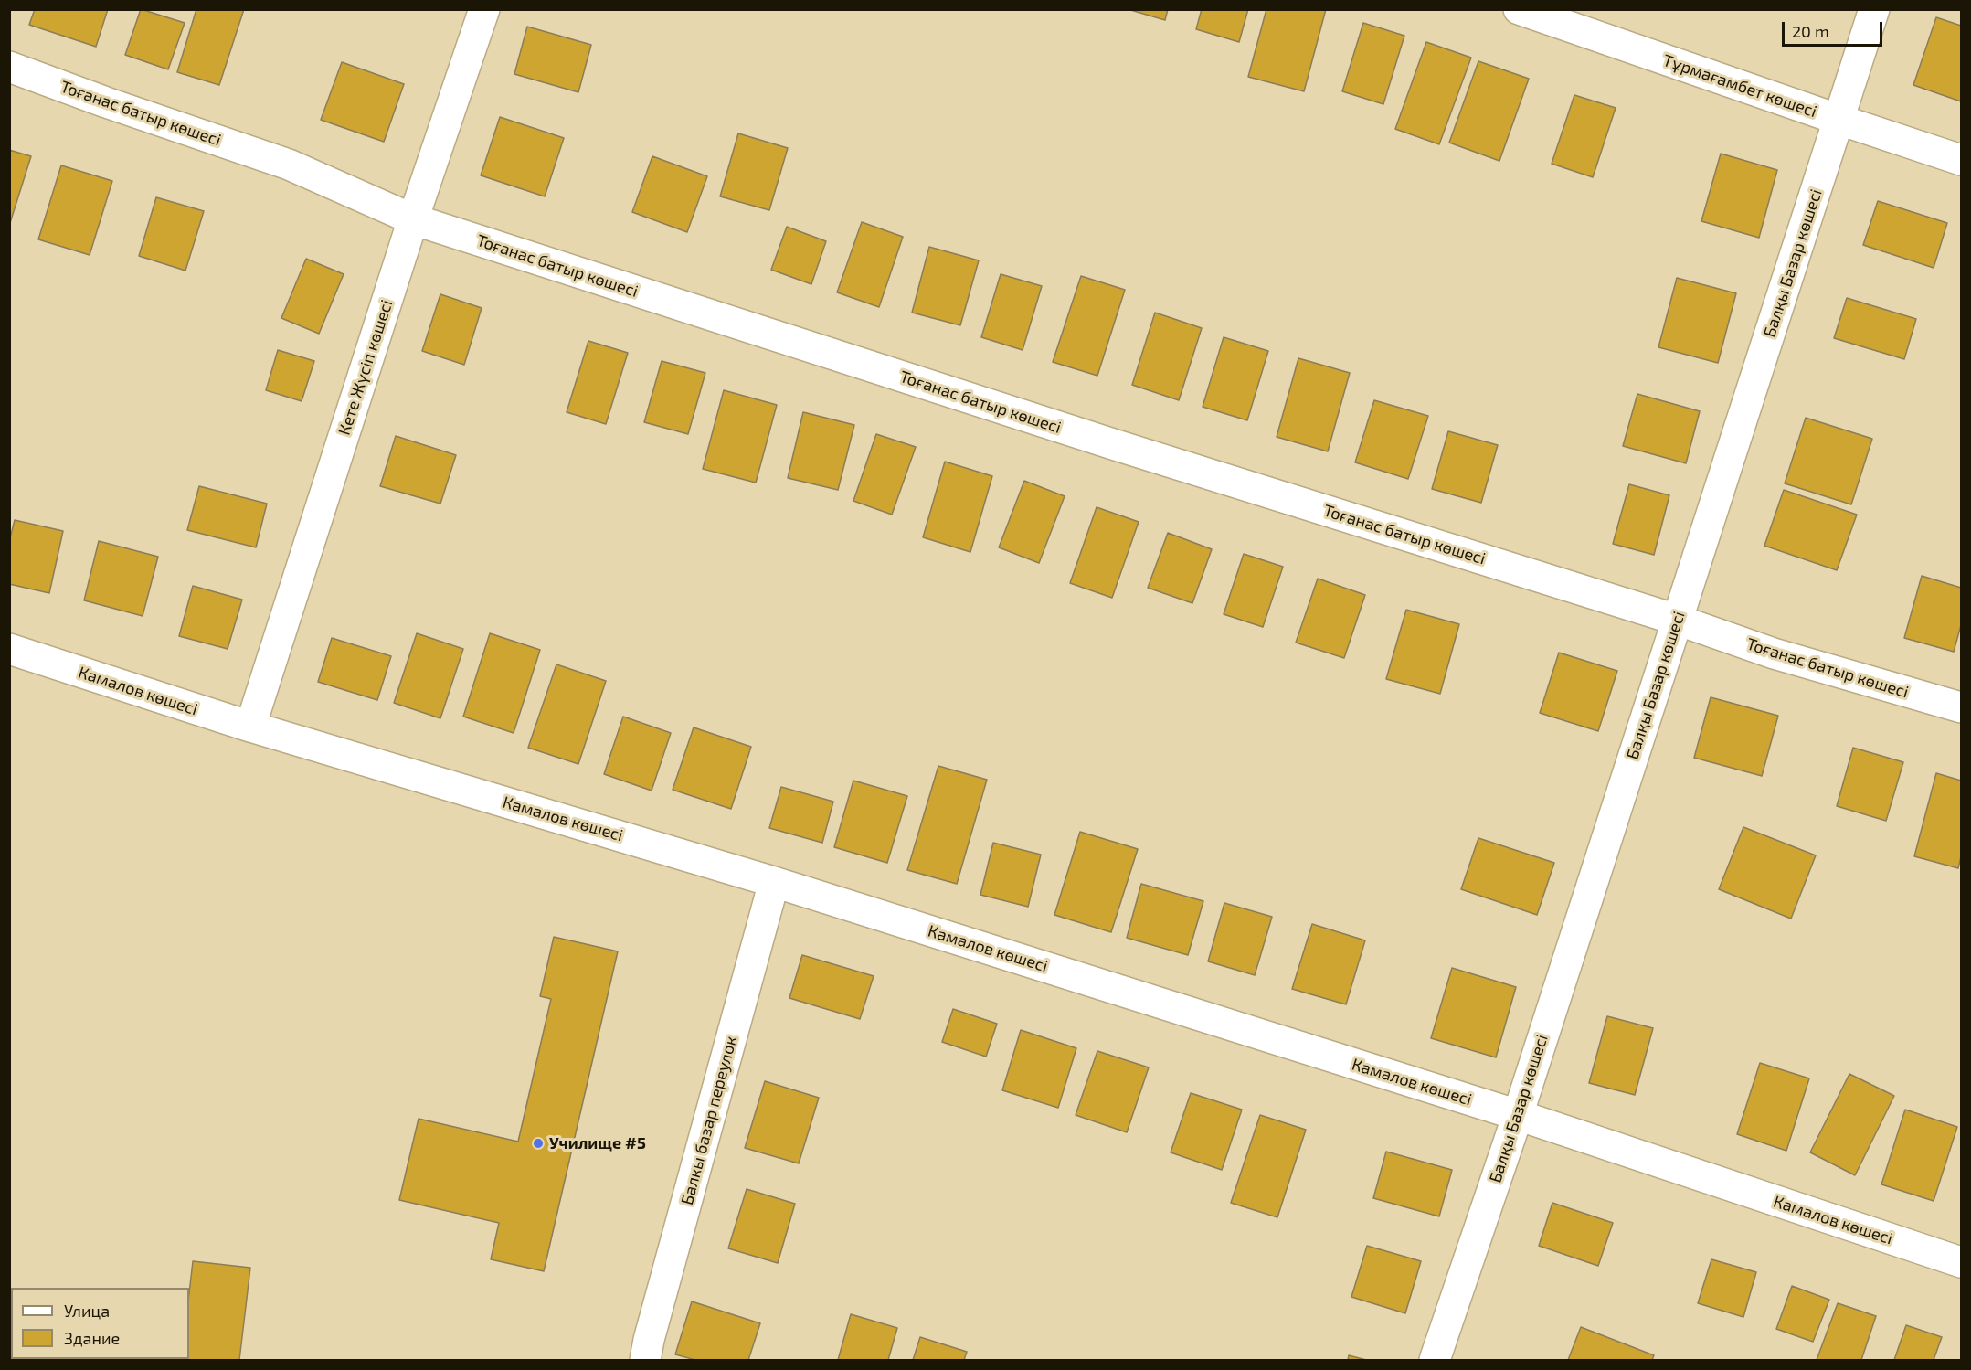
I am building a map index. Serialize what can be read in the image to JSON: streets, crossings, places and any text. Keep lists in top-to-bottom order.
{
  "streets": {
    "street": [
      "Тұрмағамбет көшесі",
      "Тоғанас батыр көшесі",
      "Балқы Базар көшесі",
      "Кете Жүсіп көшесі",
      "Камалов көшесі",
      "Балкы базар переулок"
    ]
  },
  "crossings": [
    ["Тұрмағамбет көшесі", "Балқы Базар көшесі"],
    ["Тоғанас батыр көшесі", "Балқы Базар көшесі"],
    ["Тоғанас батыр көшесі", "Кете Жүсіп көшесі"],
    ["Балқы Базар көшесі", "Камалов көшесі"],
    ["Кете Жүсіп көшесі", "Камалов көшесі"],
    ["Камалов көшесі", "Балкы базар переулок"]
  ],
  "places": ["Училище #5"],
  "legend": ["Улица", "Здание"],
  "scale_bar": "20 m"
}
